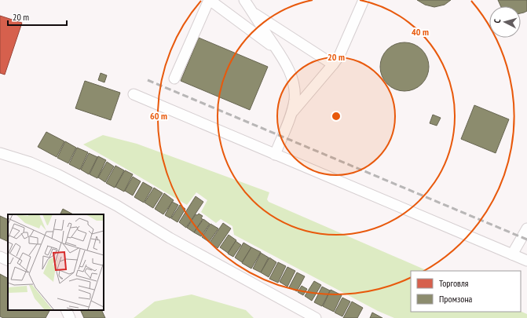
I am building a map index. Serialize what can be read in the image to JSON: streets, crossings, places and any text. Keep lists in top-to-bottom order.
{
  "legend": ["Торговля", "Промзона"],
  "scale_bar": "20 m",
  "north": "left",
  "rings": ["40 m", "20 m", "60 m"]
}
